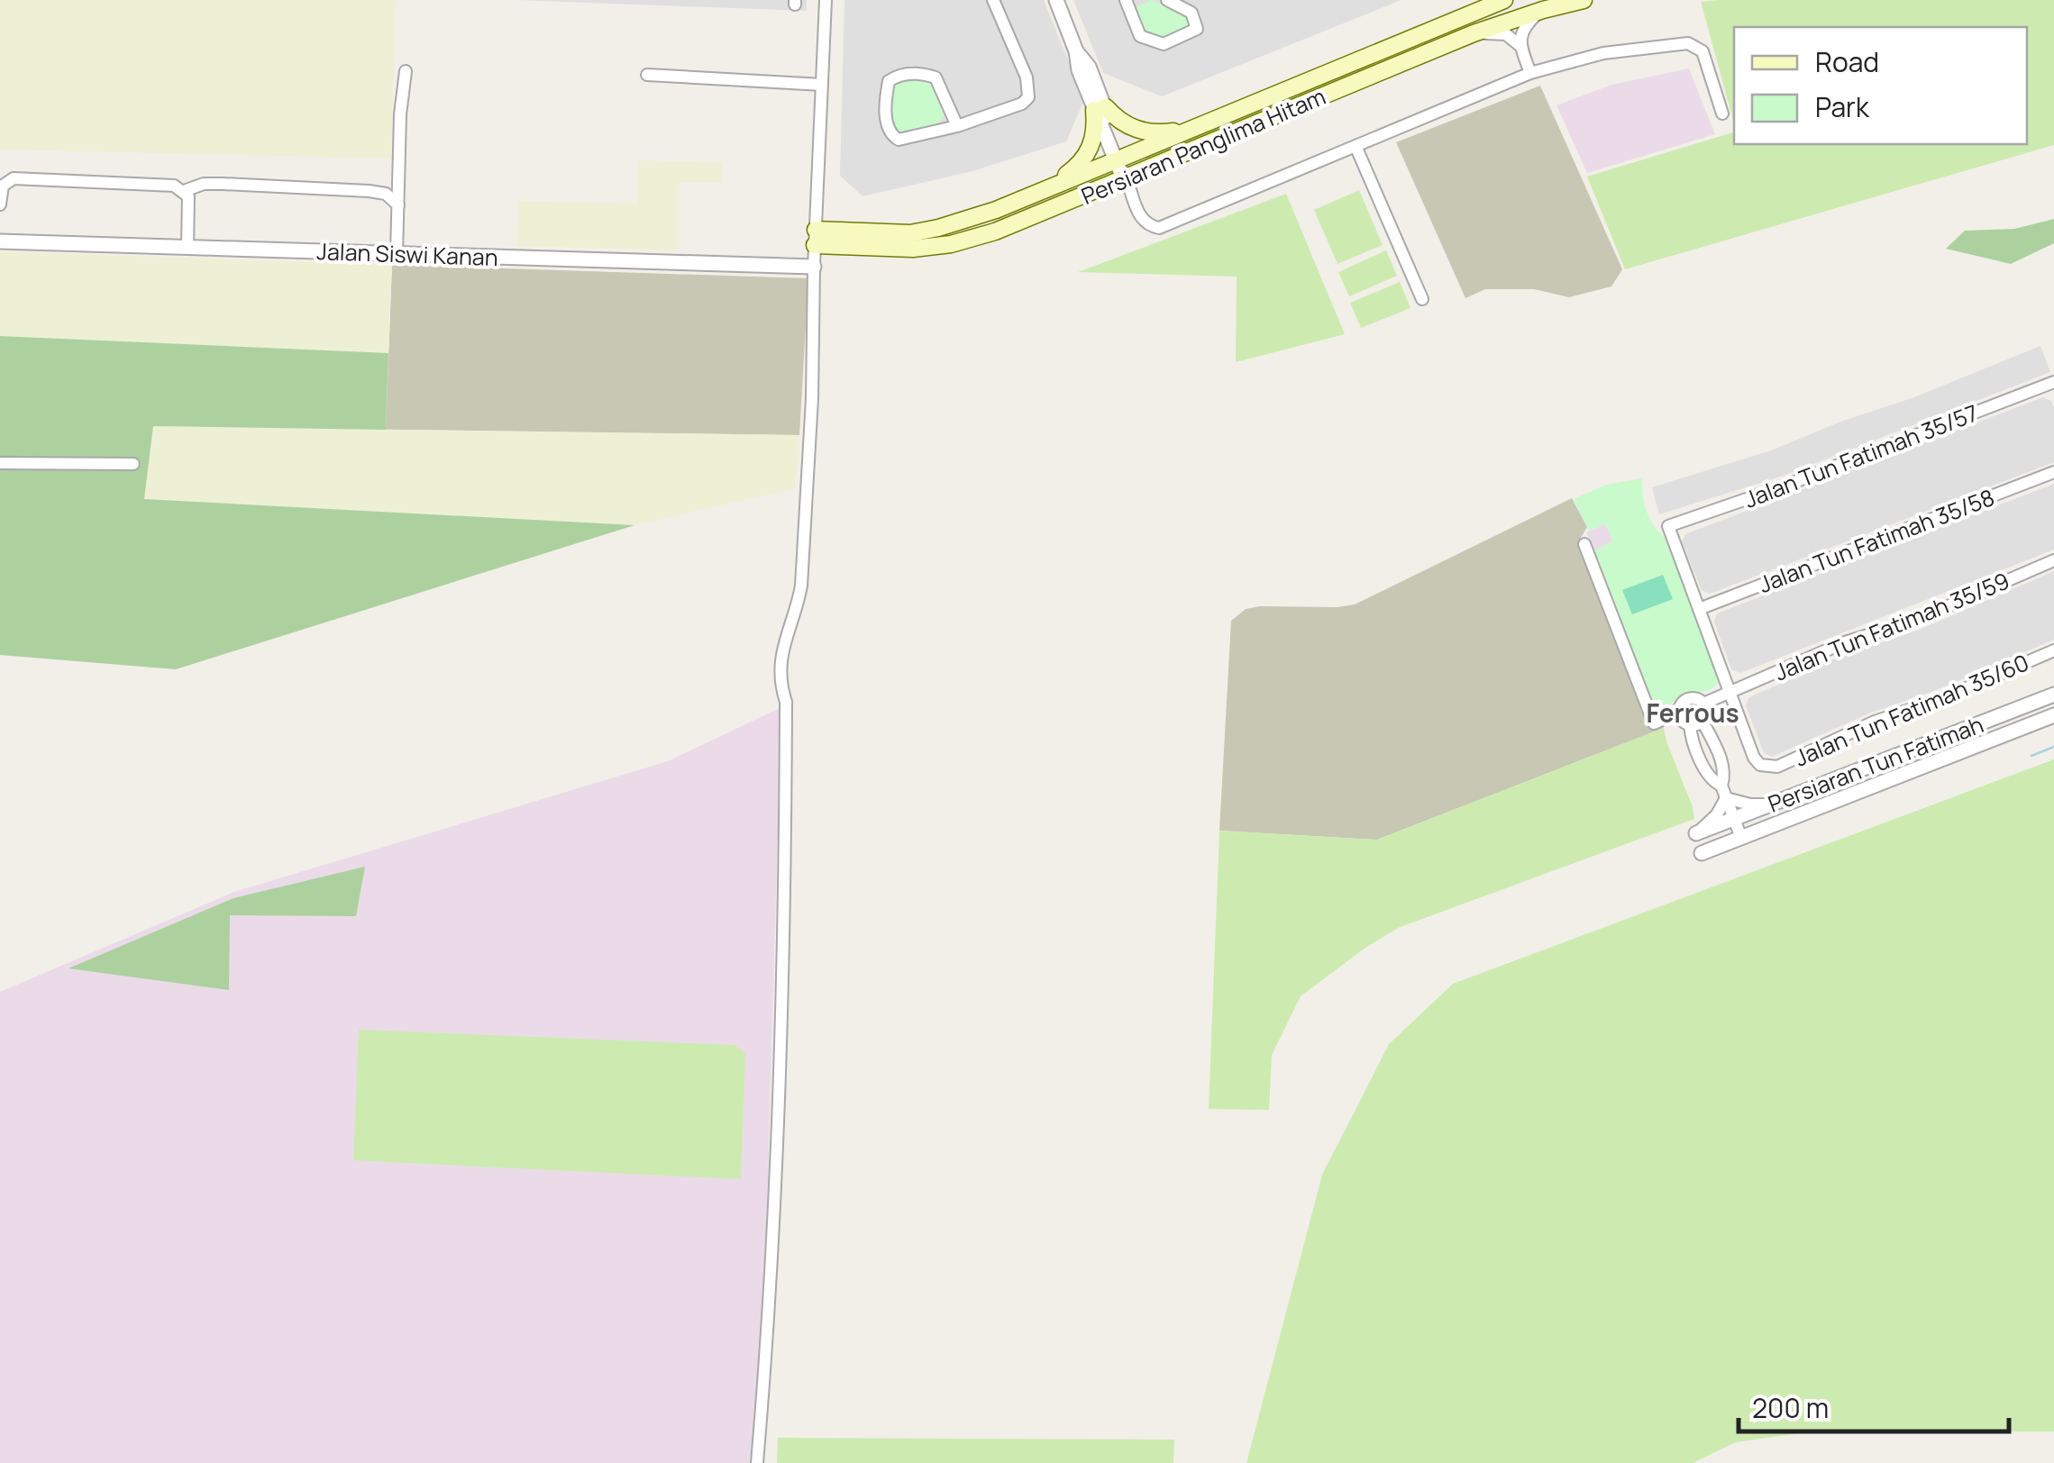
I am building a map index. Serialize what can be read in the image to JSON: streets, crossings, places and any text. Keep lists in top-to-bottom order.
{
  "streets": {
    "main road": ["Persiaran Panglima Hitam"],
    "street": [
      "Jalan Siswi Kanan",
      "Jalan Tun Fatimah 35/57",
      "Jalan Tun Fatimah 35/58",
      "Jalan Tun Fatimah 35/59",
      "Jalan Tun Fatimah 35/60",
      "Persiaran Tun Fatimah"
    ]
  },
  "crossings": [
    ["Jalan Tun Fatimah 35/57", "Jalan Tun Fatimah 35/58"],
    ["Jalan Tun Fatimah 35/59", "Jalan Tun Fatimah 35/60"]
  ],
  "districts": ["Ferrous"],
  "legend": ["Road", "Park"],
  "scale_bar": "200 m"
}
